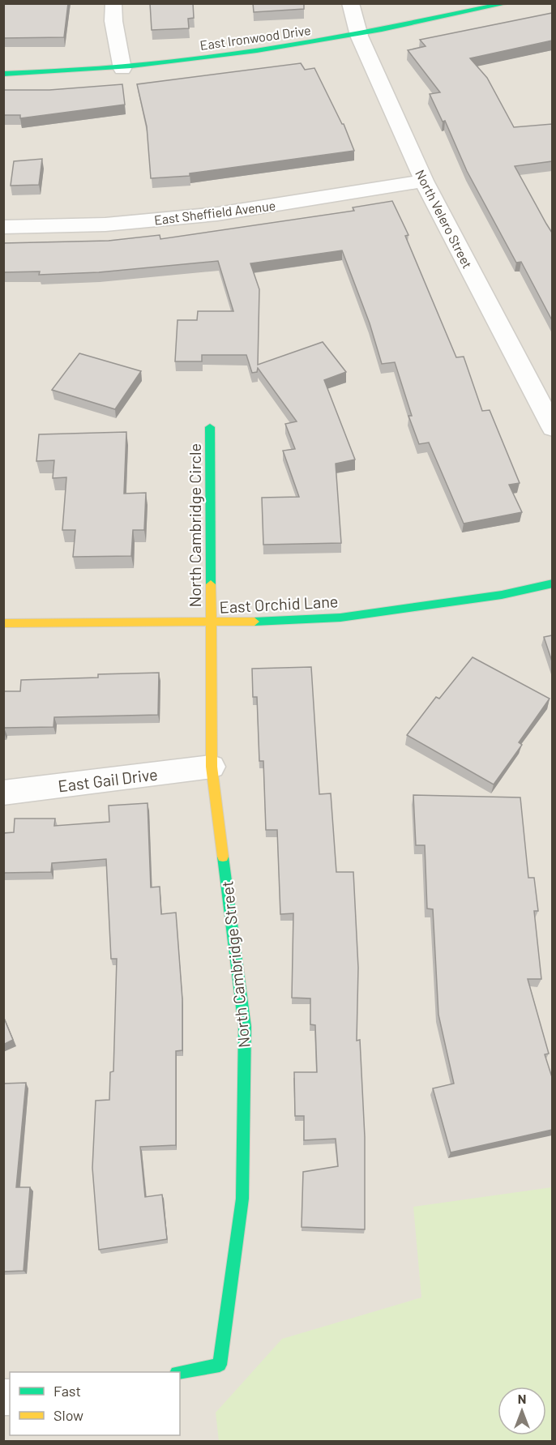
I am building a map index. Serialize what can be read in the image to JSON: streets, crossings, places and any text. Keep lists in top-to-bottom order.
{
  "streets": {
    "street": [
      "East Ironwood Drive",
      "East Sheffield Avenue",
      "North Velero Street",
      "North Cambridge Circle",
      "East Orchid Lane",
      "East Gail Drive",
      "North Cambridge Street"
    ]
  },
  "crossings": [
    ["East Ironwood Drive", "North Velero Street"],
    ["East Sheffield Avenue", "North Velero Street"],
    ["North Cambridge Circle", "East Orchid Lane"],
    ["North Cambridge Circle", "North Cambridge Street"],
    ["East Orchid Lane", "North Cambridge Street"],
    ["East Gail Drive", "North Cambridge Street"]
  ],
  "legend": ["Fast", "Slow"],
  "north": "top"
}
